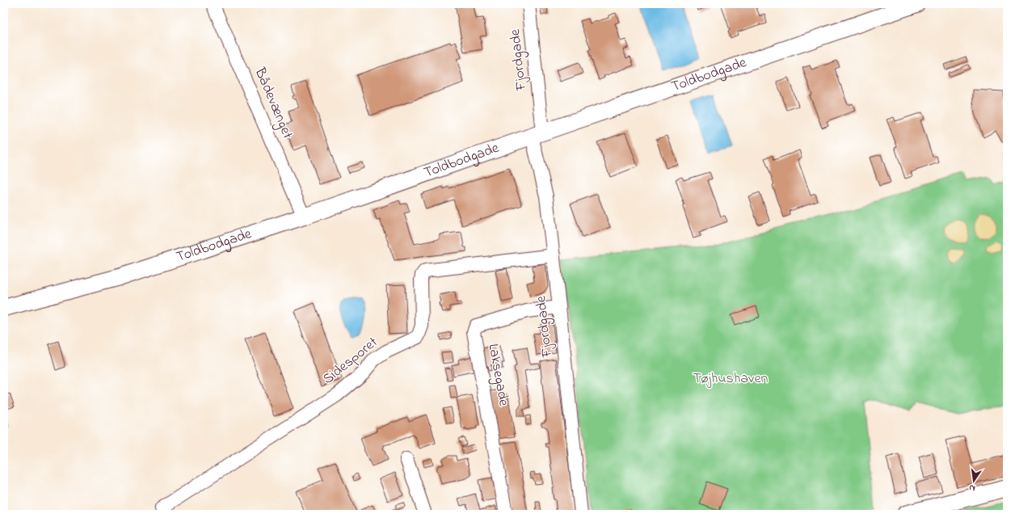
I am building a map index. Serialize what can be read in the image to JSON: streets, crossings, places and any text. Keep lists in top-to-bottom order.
{
  "streets": {
    "street": [
      "Fjordgade",
      "Toldbodgade",
      "Bådevænget",
      "Sidesporet",
      "Laksegade"
    ]
  },
  "crossings": [
    ["Fjordgade", "Toldbodgade"],
    ["Fjordgade", "Sidesporet"],
    ["Fjordgade", "Laksegade"],
    ["Toldbodgade", "Bådevænget"]
  ],
  "parks": ["Tøjhushaven"],
  "north": "bottom"
}
